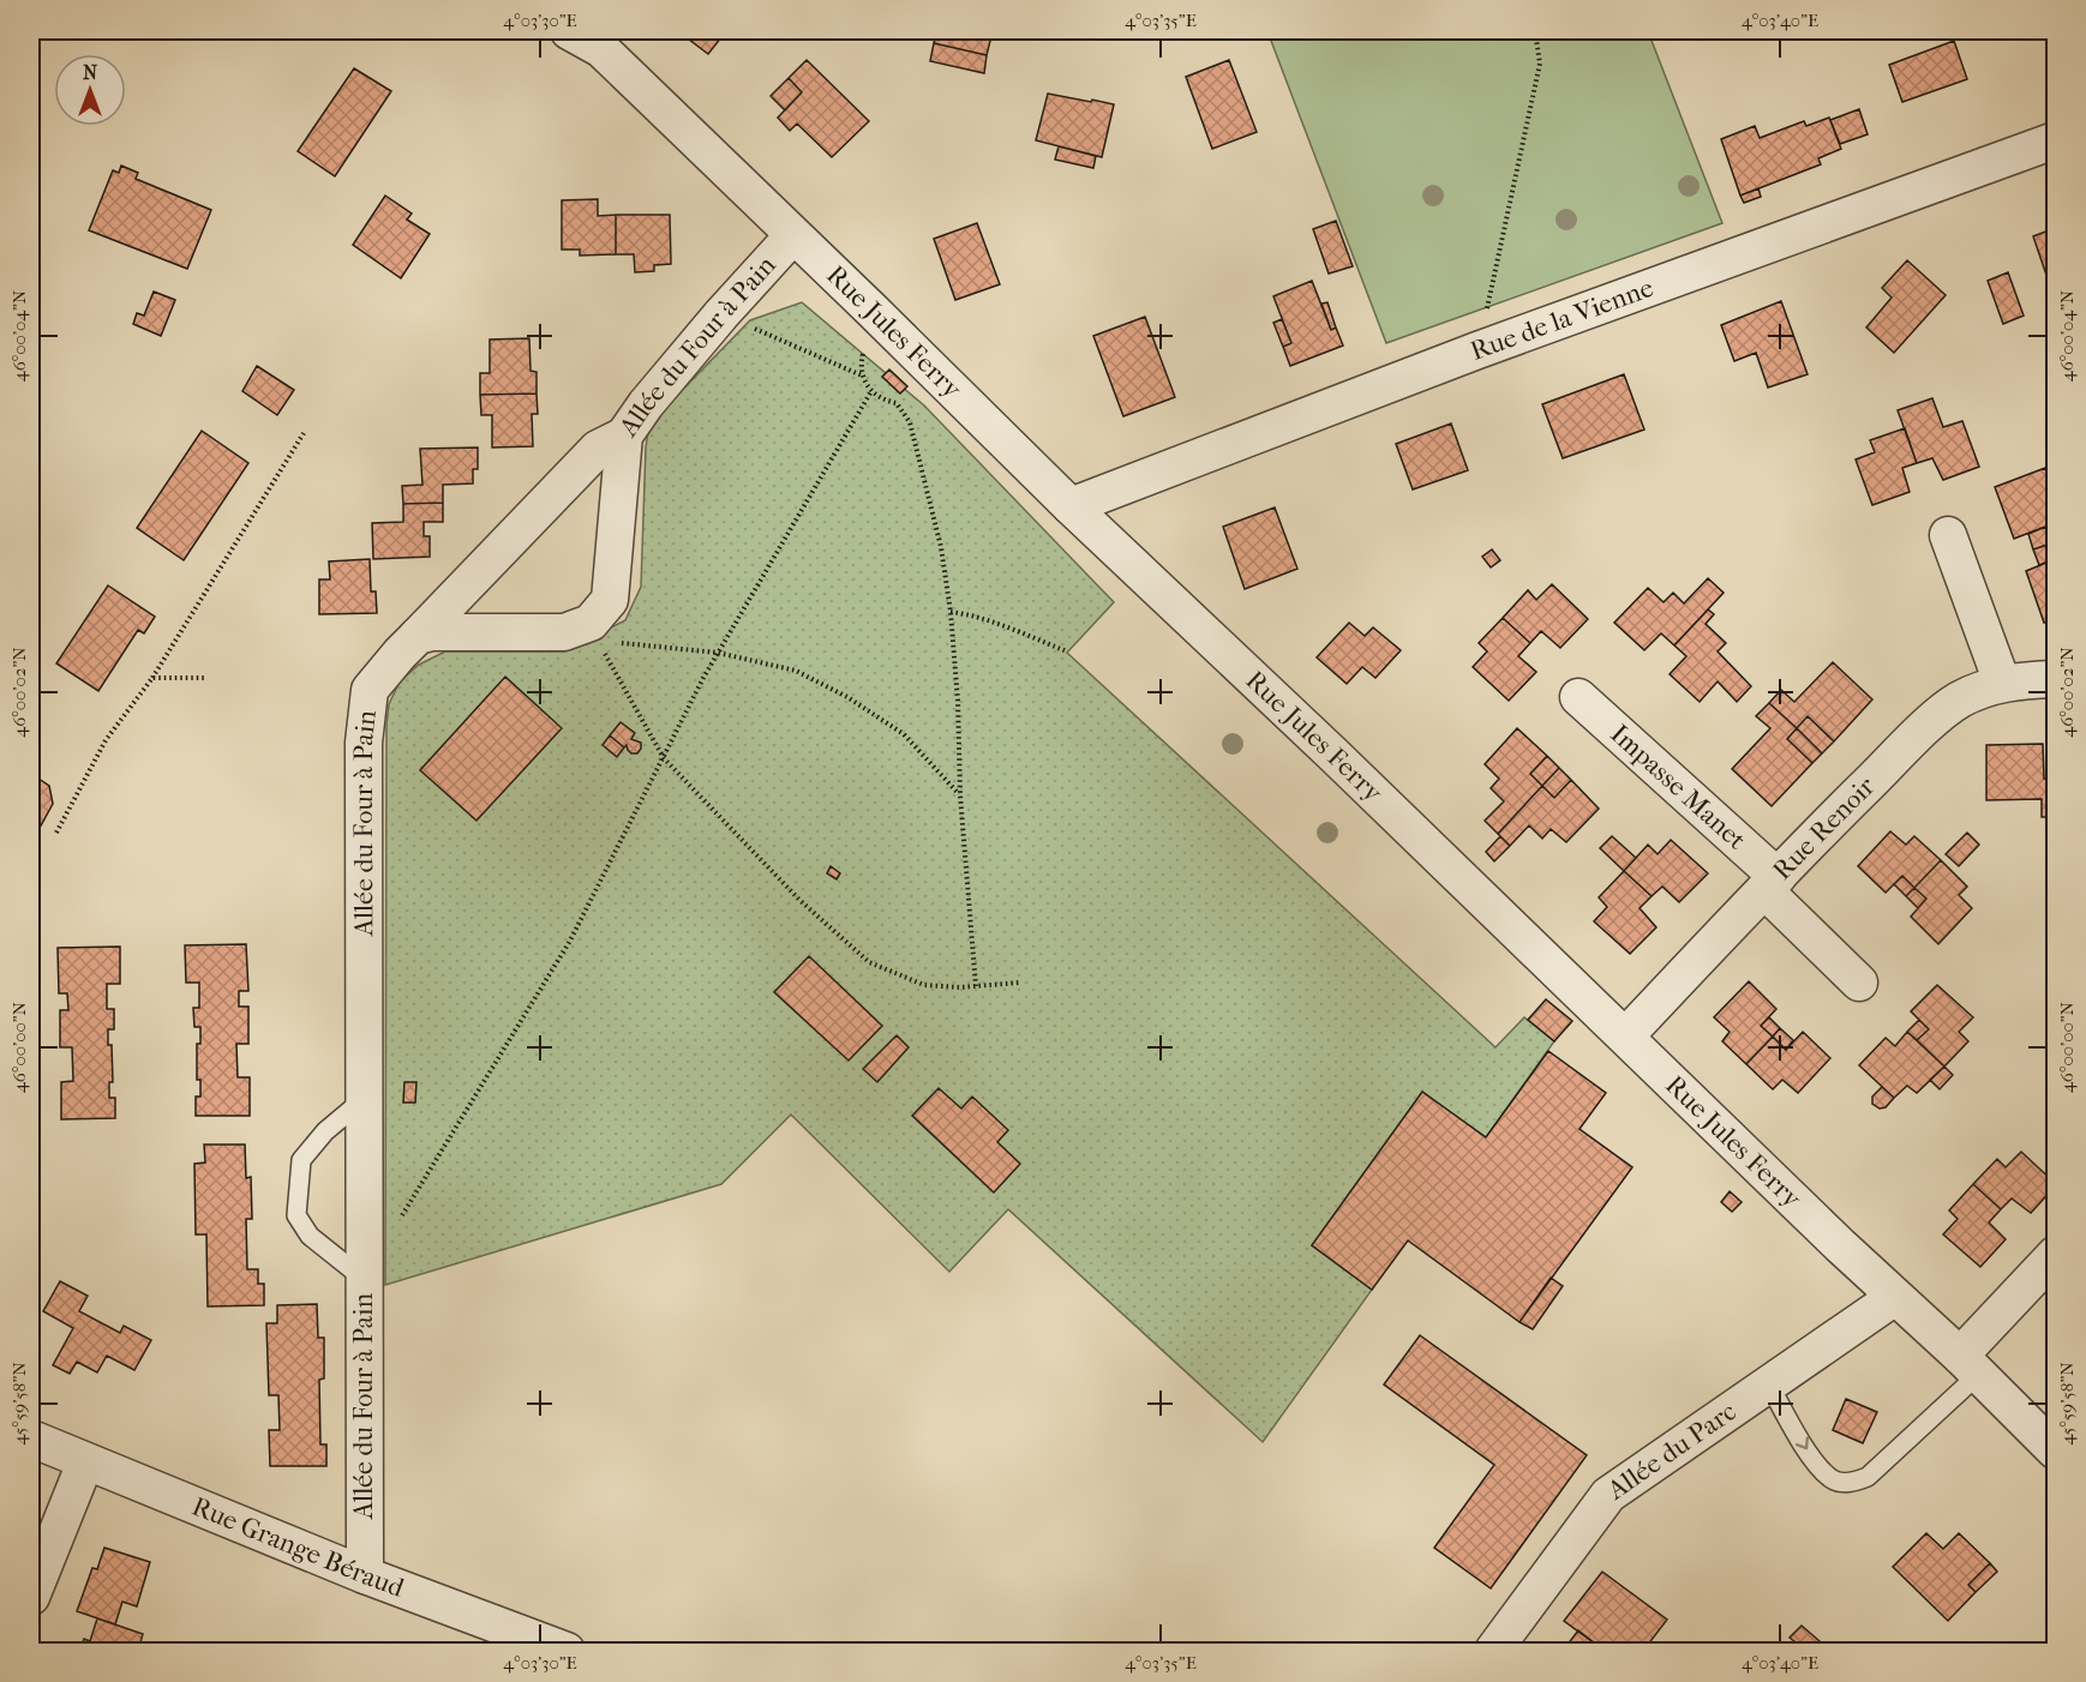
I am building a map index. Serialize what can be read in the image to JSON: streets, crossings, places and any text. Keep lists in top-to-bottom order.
{
  "streets": {
    "street": [
      "Rue de la Vienne",
      "Rue Jules Ferry",
      "Allée du Four à Pain",
      "Impasse Manet",
      "Rue Renoir",
      "Allée du Parc",
      "Rue Grange Béraud"
    ]
  },
  "crossings": [
    ["Rue de la Vienne", "Rue Jules Ferry"],
    ["Rue Jules Ferry", "Allée du Four à Pain"],
    ["Rue Jules Ferry", "Rue Renoir"],
    ["Rue Jules Ferry", "Allée du Parc"],
    ["Allée du Four à Pain", "Rue Grange Béraud"],
    ["Impasse Manet", "Rue Renoir"]
  ],
  "north": "top",
  "coordinates": [
    "4°03'30\"E",
    "4°03'35\"E",
    "4°03'40\"E",
    "46°00'04\"N",
    "46°00'02\"N",
    "46°00'00\"N",
    "45°59'58\"N"
  ]
}
